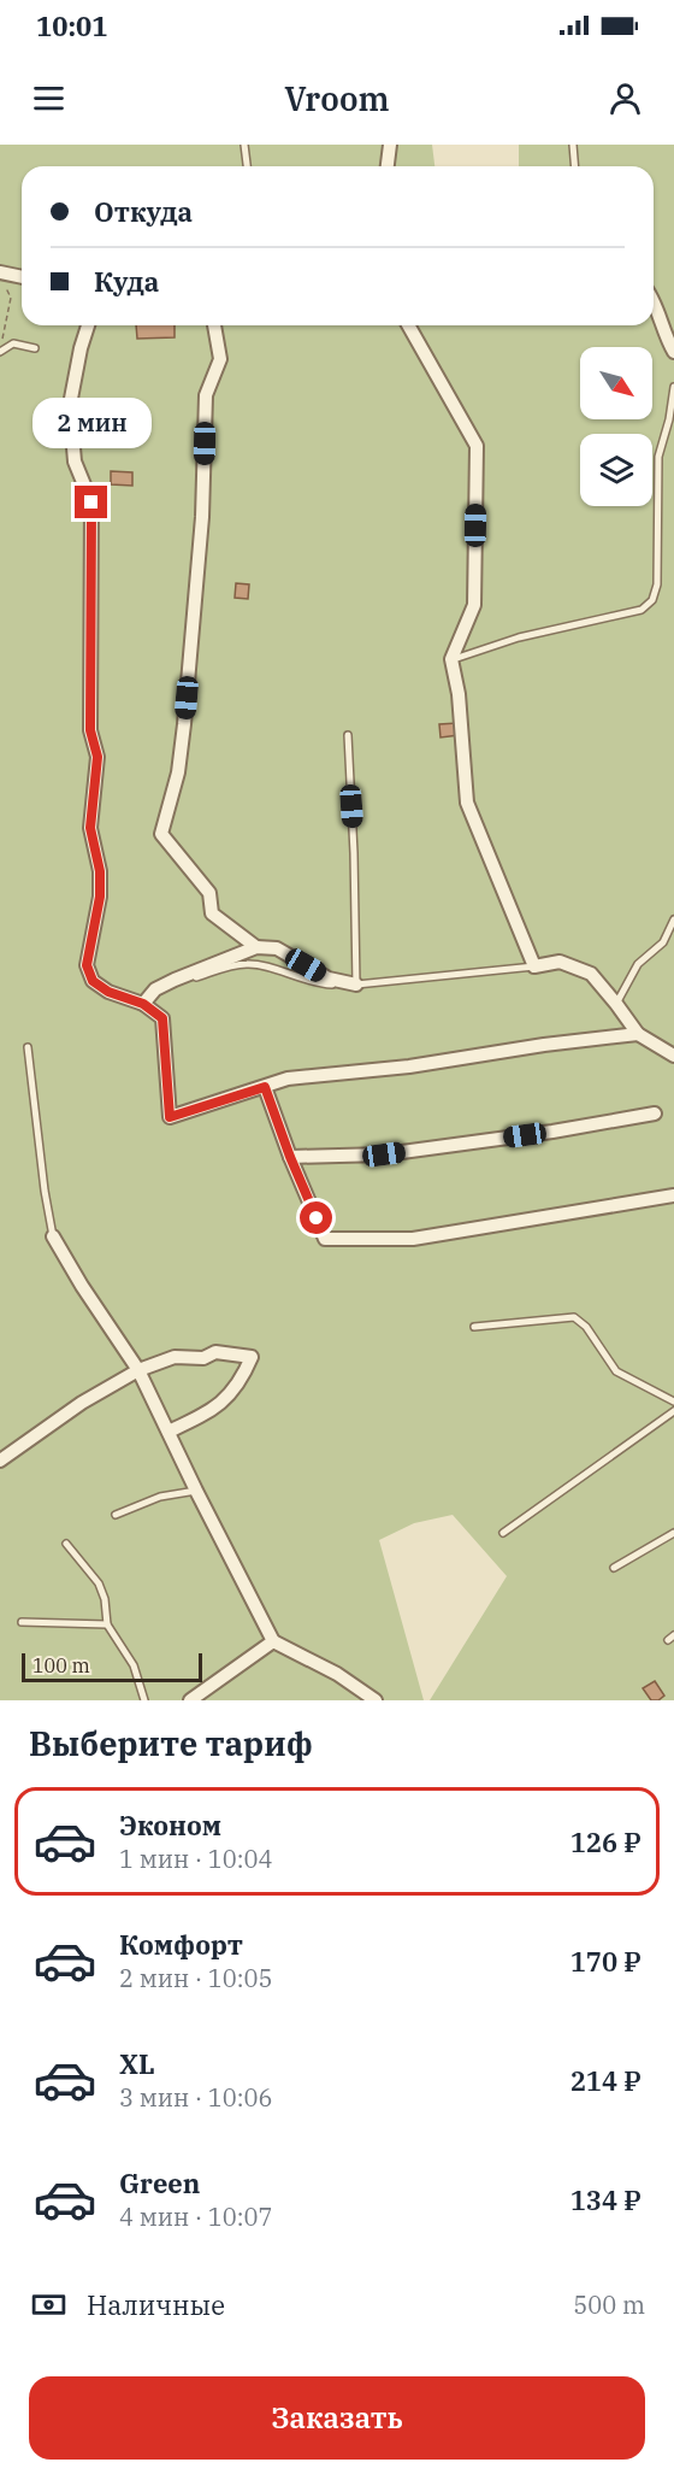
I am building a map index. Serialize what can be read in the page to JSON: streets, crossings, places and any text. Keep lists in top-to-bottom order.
{
  "scale_bar": "100 m",
  "north": "bottom right",
  "page": {
    "status": "10:01",
    "header": "Vroom",
    "banner": ["Откуда", "Куда"],
    "bubble": "2 мин",
    "scale": "100 m",
    "heading": "Выберите тариф",
    "list": [
      {
        "name": "Эконом",
        "note": "1 мин · 10:04",
        "value": "126 ₽"
      },
      {
        "name": "Комфорт",
        "note": "2 мин · 10:05",
        "value": "170 ₽"
      },
      {
        "name": "XL",
        "note": "3 мин · 10:06",
        "value": "214 ₽"
      },
      {
        "name": "Green",
        "note": "4 мин · 10:07",
        "value": "134 ₽"
      }
    ],
    "pay": ["Наличные", "500 m"],
    "buttons": "Заказать"
  }
}
